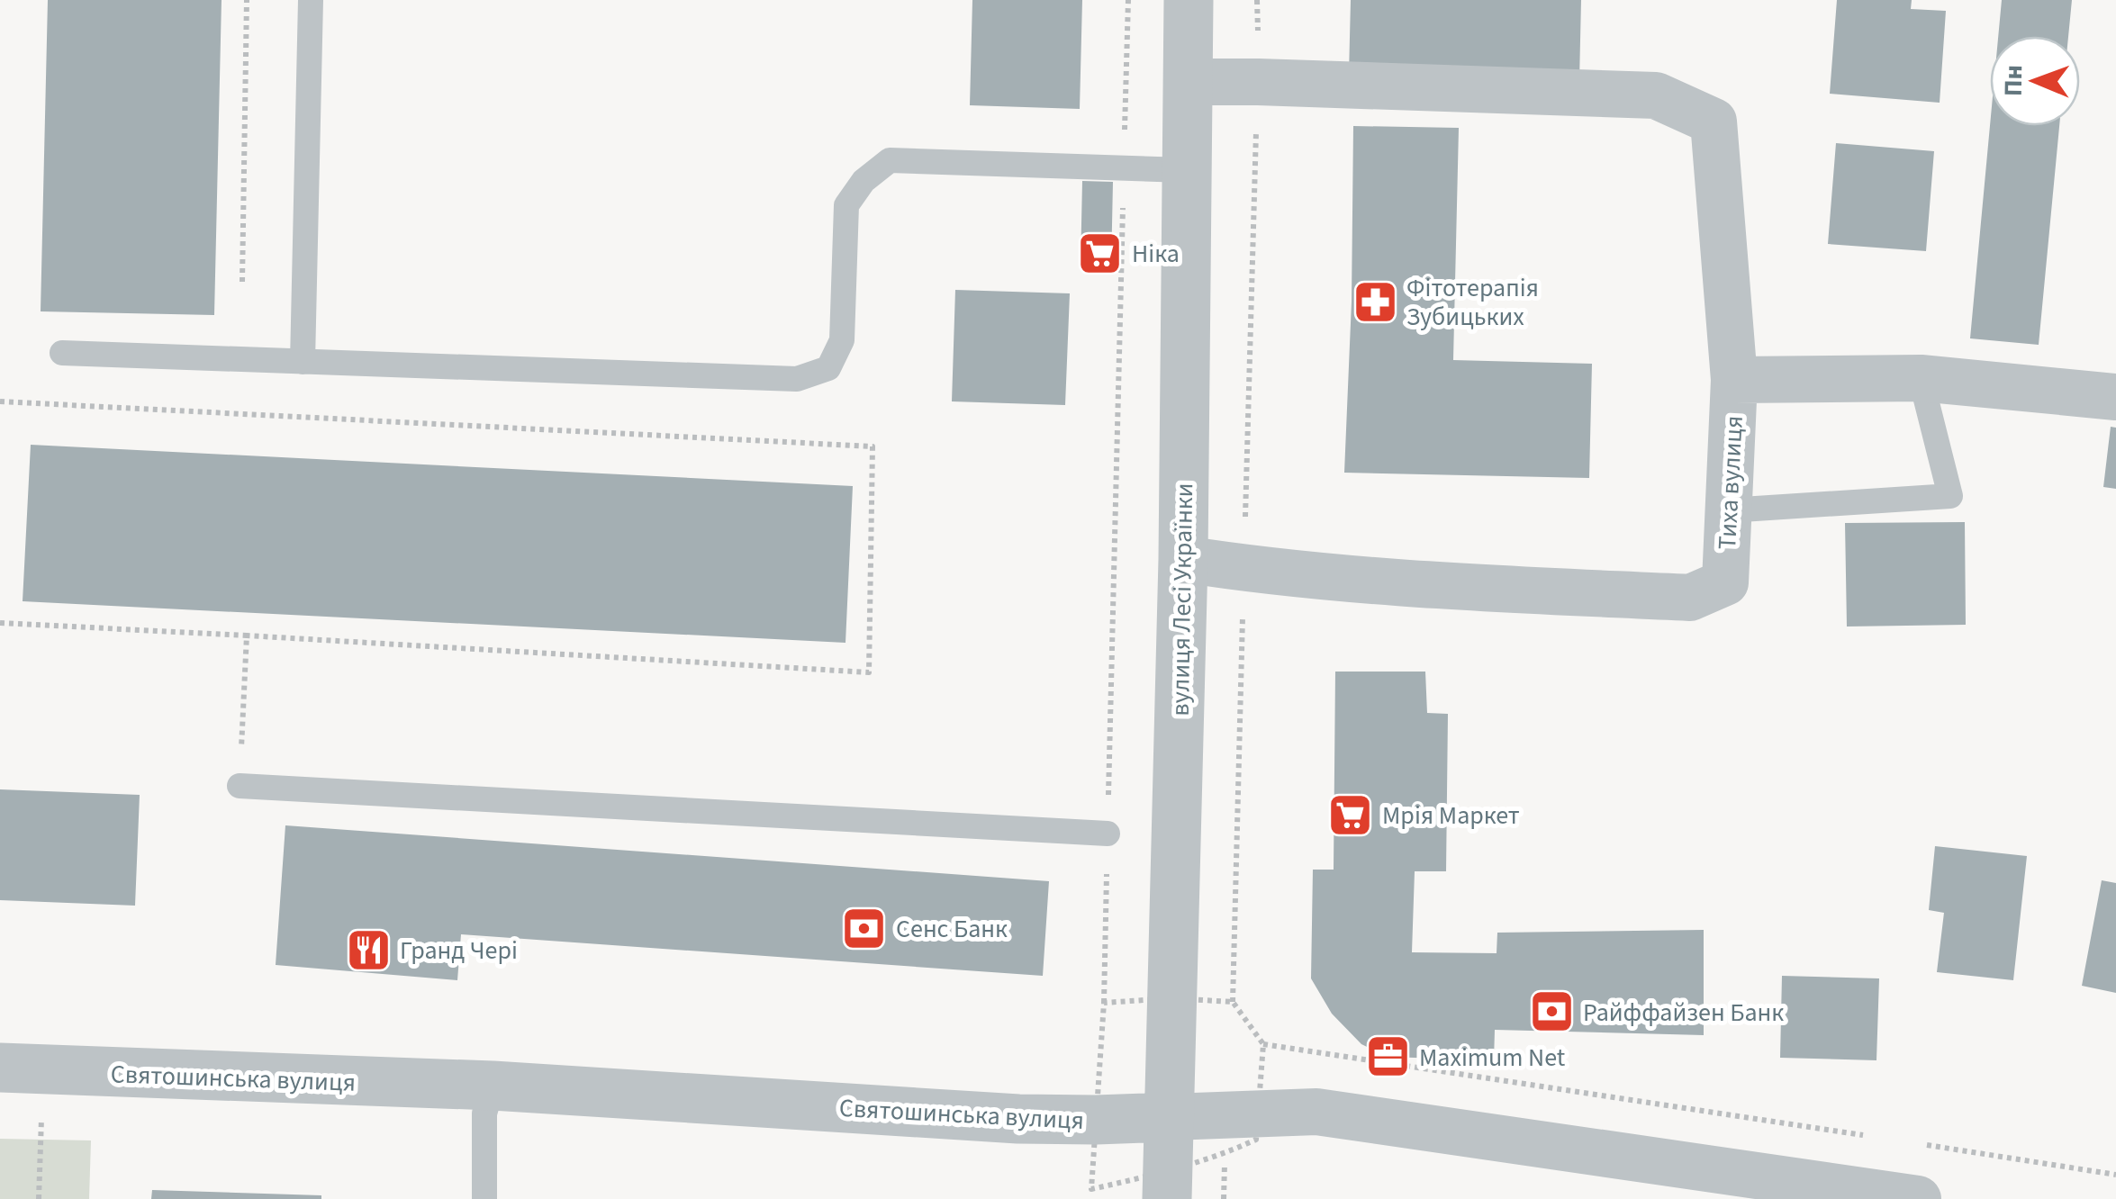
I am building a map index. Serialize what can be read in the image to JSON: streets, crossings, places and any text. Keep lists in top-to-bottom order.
{
  "streets": {
    "street": ["Тиха вулиця", "вулиця Лесі Українки", "Святошинська вулиця"]
  },
  "crossings": [
    ["Тиха вулиця", "вулиця Лесі Українки"],
    ["вулиця Лесі Українки", "Святошинська вулиця"]
  ],
  "places": {
    "supermarket": ["Ніка", "Мрія Маркет"],
    "pharmacy": ["Фітотерапія Зубицьких"],
    "bank": ["Сенс Банк", "Райффайзен Банк"],
    "restaurant": ["Гранд Чері"],
    "office": ["Maximum Net"]
  },
  "north": "left"
}
